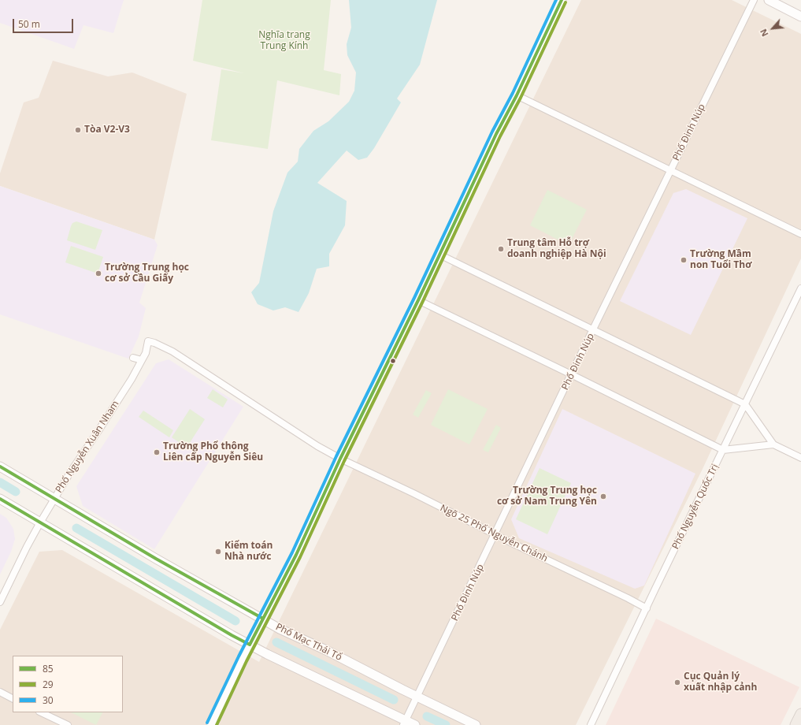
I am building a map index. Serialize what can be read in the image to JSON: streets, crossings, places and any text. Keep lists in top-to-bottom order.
{
  "streets": {
    "street": [
      "Phố Đinh Núp",
      "Phố Nguyễn Xuân Nham",
      "Phố Nguyễn Quốc Trị",
      "Ngõ 25 Phố Nguyễn Chánh",
      "Phố Mạc Thái Tổ"
    ]
  },
  "crossings": [
    ["Phố Đinh Núp", "Ngõ 25 Phố Nguyễn Chánh"],
    ["Phố Đinh Núp", "Phố Mạc Thái Tổ"],
    ["Phố Nguyễn Xuân Nham", "Ngõ 25 Phố Nguyễn Chánh"],
    ["Phố Nguyễn Xuân Nham", "Phố Mạc Thái Tổ"],
    ["Phố Nguyễn Quốc Trị", "Ngõ 25 Phố Nguyễn Chánh"]
  ],
  "parks": ["Nghĩa trang Trung Kính"],
  "places": [
    "Tòa V2-V3",
    "Trung tâm Hỗ trợ doanh nghiệp Hà Nội",
    "Trường Mầm non Tuổi Thơ",
    "Trường Trung học cơ sở Cầu Giấy",
    "Trường Phổ thông Liên cấp Nguyễn Siêu",
    "Trường Trung học cơ sở Nam Trung Yên",
    "Kiểm toán Nhà nước",
    "Cục Quản lý xuất nhập cảnh"
  ],
  "lines": ["transit line 85", "transit line 30", "transit line 29"],
  "legend": ["85", "29", "30"],
  "scale_bar": "50 m",
  "north": "bottom left"
}
